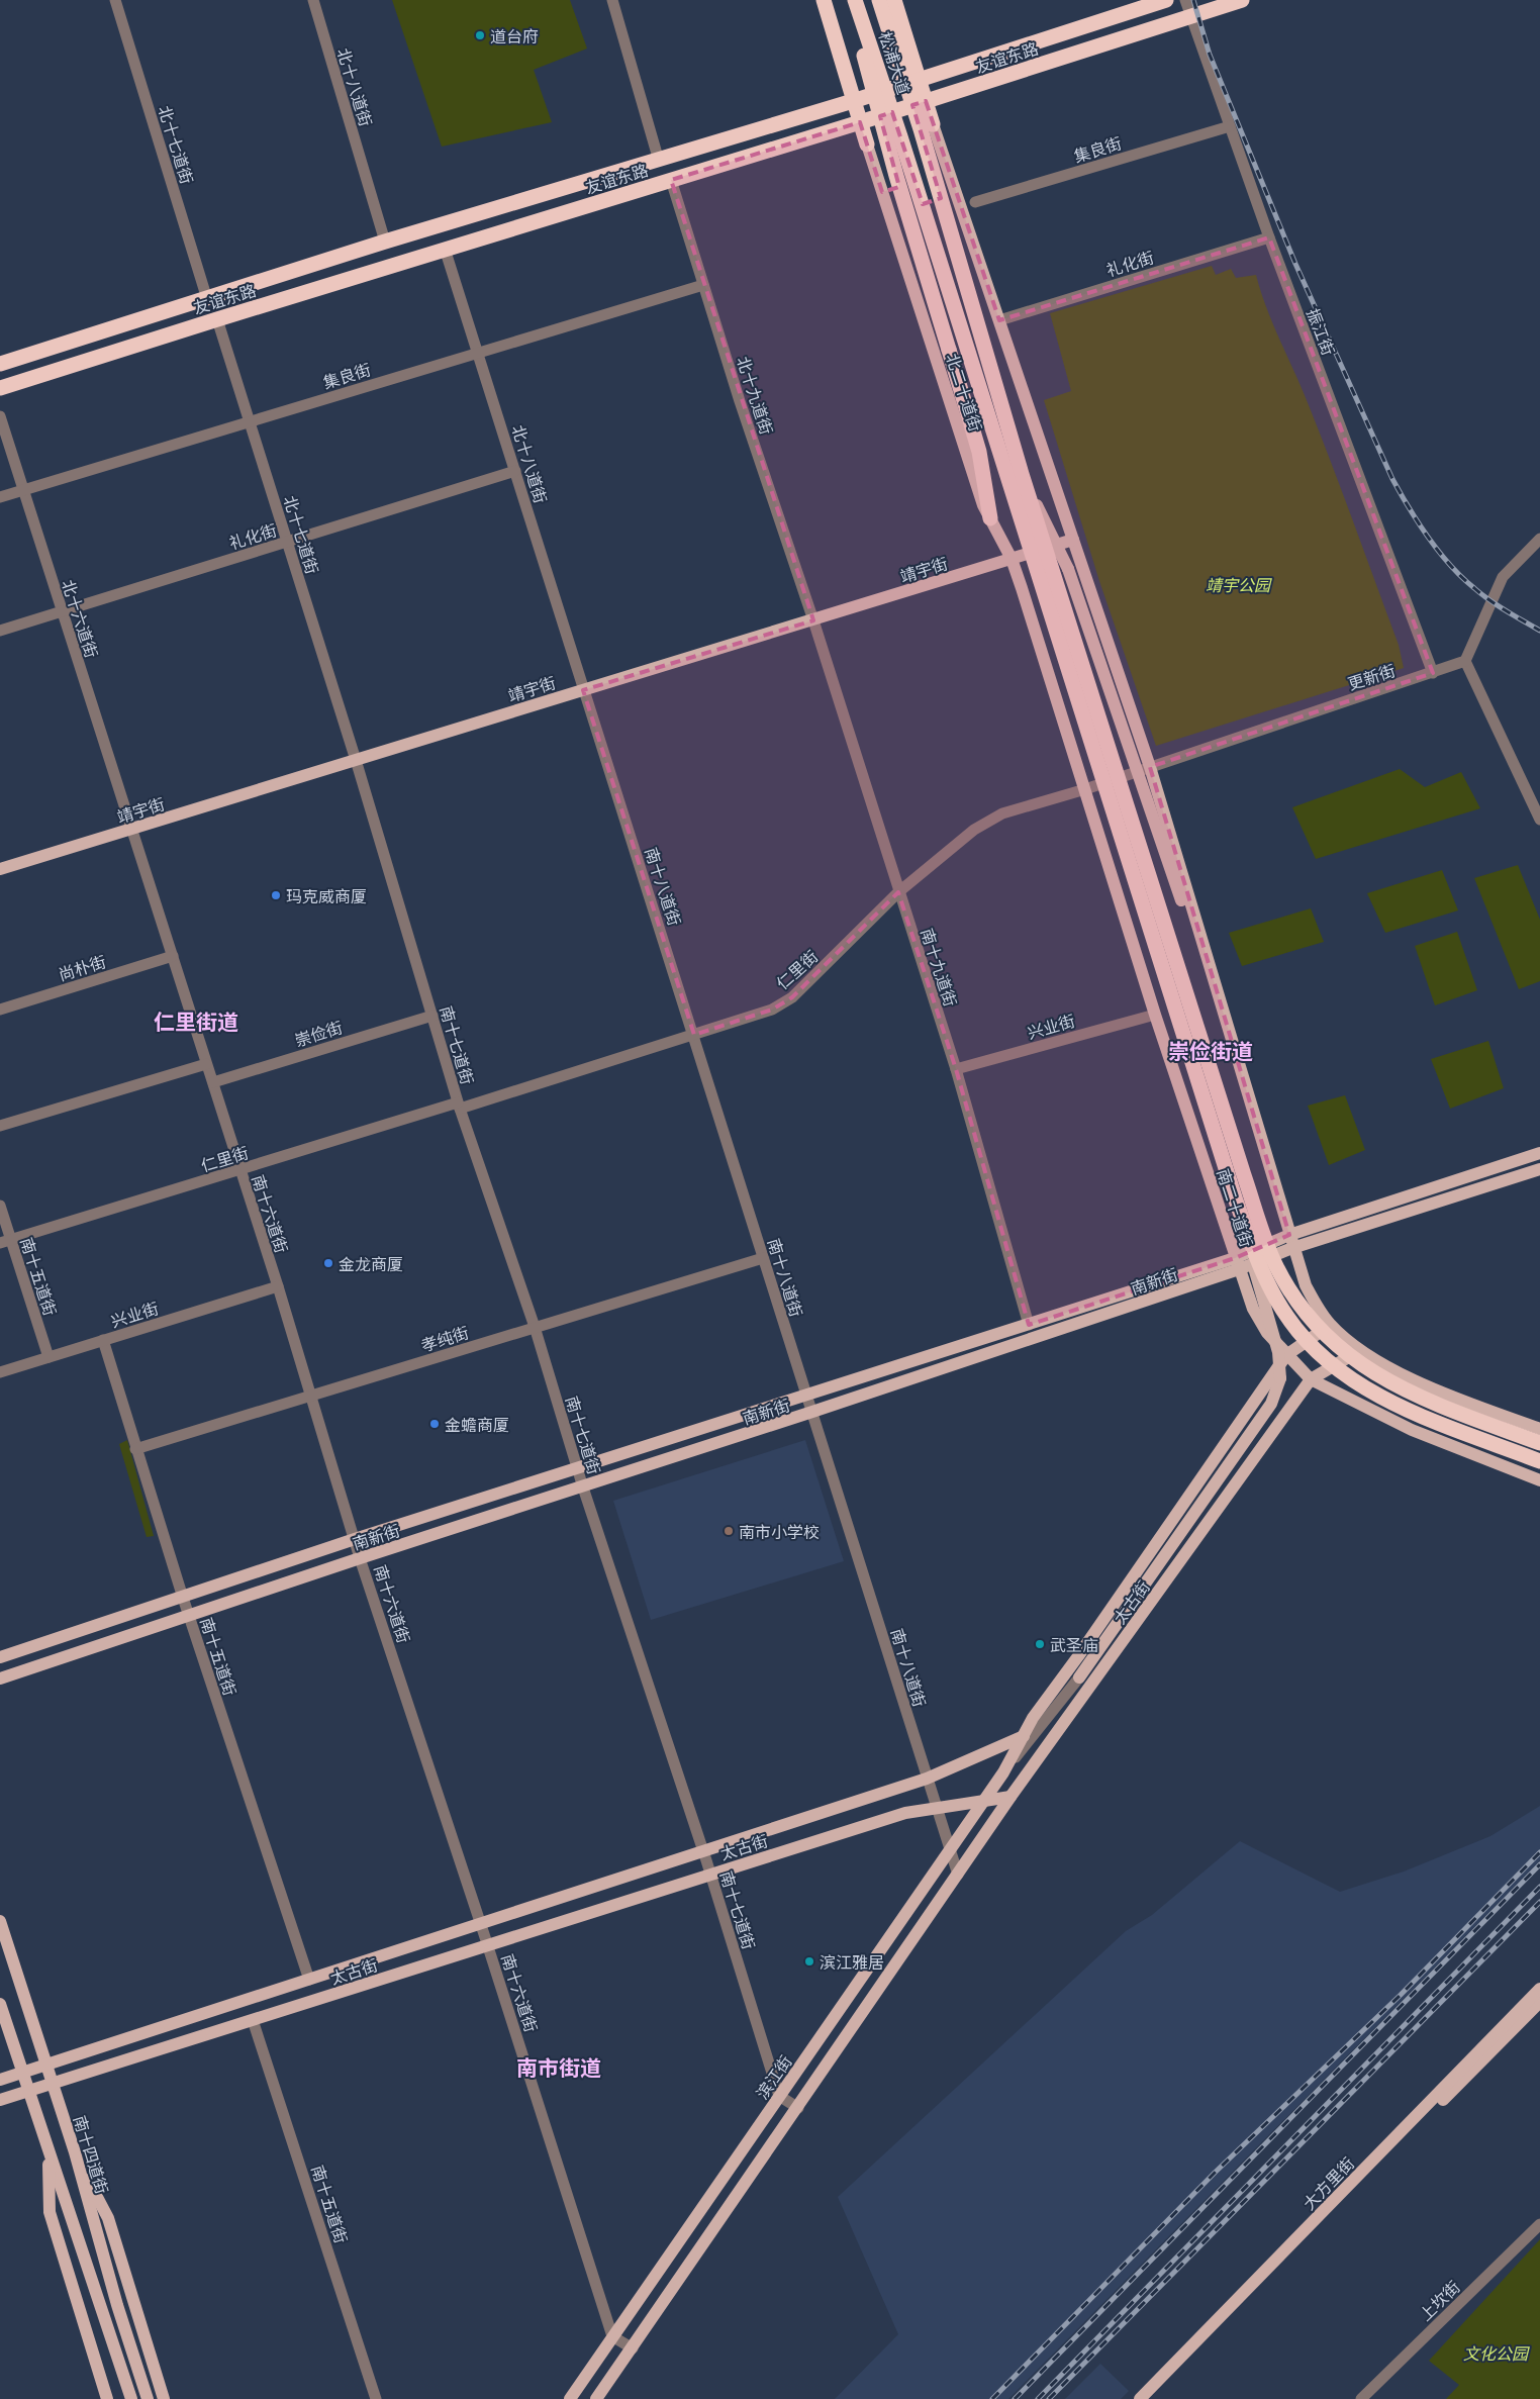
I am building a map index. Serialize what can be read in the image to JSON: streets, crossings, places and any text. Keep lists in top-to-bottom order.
{
  "streets": {
    "highway": ["友谊东路", "松浦大道", "北二十道街"],
    "main road": [
      "靖宇街",
      "南二十道街",
      "南新街",
      "太古街",
      "滨江街",
      "南十四道街",
      "大方里街"
    ],
    "street": [
      "北十八道街",
      "北十七道街",
      "集良街",
      "礼化街",
      "振江街",
      "北十九道街",
      "北十六道街",
      "更新街",
      "南十八道街",
      "尚朴街",
      "南十九道街",
      "仁里街",
      "兴业街",
      "崇俭街",
      "南十七道街",
      "南十六道街",
      "南十五道街",
      "孝纯街",
      "上坎街"
    ]
  },
  "crossings": [
    ["友谊东路", "北十八道街"],
    ["友谊东路", "北十七道街"],
    ["友谊东路", "振江街"],
    ["友谊东路", "北二十道街"],
    ["友谊东路", "北十九道街"],
    ["松浦大道", "太古街"],
    ["北十八道街", "集良街"],
    ["北十八道街", "礼化街"],
    ["北十八道街", "靖宇街"],
    ["北十八道街", "南十八道街"],
    ["北十七道街", "集良街"],
    ["北十七道街", "礼化街"],
    ["北十七道街", "靖宇街"],
    ["北十七道街", "南十七道街"],
    ["集良街", "振江街"],
    ["集良街", "北十九道街"],
    ["集良街", "北十六道街"],
    ["礼化街", "振江街"],
    ["礼化街", "北十六道街"],
    ["振江街", "更新街"],
    ["北二十道街", "靖宇街"],
    ["北二十道街", "仁里街"],
    ["北二十道街", "南二十道街"],
    ["北十九道街", "靖宇街"],
    ["北十九道街", "南十九道街"],
    ["靖宇街", "北十六道街"],
    ["靖宇街", "南十八道街"],
    ["靖宇街", "南十九道街"],
    ["靖宇街", "南十七道街"],
    ["靖宇街", "南十六道街"],
    ["北十六道街", "南十六道街"],
    ["更新街", "仁里街"],
    ["南十八道街", "仁里街"],
    ["南十八道街", "南新街"],
    ["南十八道街", "孝纯街"],
    ["南十八道街", "太古街"],
    ["南十八道街", "滨江街"],
    ["尚朴街", "南十六道街"],
    ["南十九道街", "仁里街"],
    ["南十九道街", "兴业街"],
    ["南十九道街", "南新街"],
    ["仁里街", "南十七道街"],
    ["仁里街", "南二十道街"],
    ["仁里街", "南十六道街"],
    ["仁里街", "南十五道街"],
    ["兴业街", "南二十道街"],
    ["兴业街", "南十六道街"],
    ["兴业街", "南十五道街"],
    ["崇俭街", "南十七道街"],
    ["崇俭街", "南十六道街"],
    ["南十七道街", "南新街"],
    ["南十七道街", "孝纯街"],
    ["南十七道街", "太古街"],
    ["南十七道街", "滨江街"],
    ["南二十道街", "南新街"],
    ["南二十道街", "太古街"],
    ["南十六道街", "南新街"],
    ["南十六道街", "孝纯街"],
    ["南十六道街", "太古街"],
    ["南十六道街", "滨江街"],
    ["南十五道街", "南新街"],
    ["南十五道街", "孝纯街"],
    ["南十五道街", "太古街"],
    ["太古街", "滨江街"],
    ["太古街", "南十四道街"]
  ],
  "districts": ["仁里街道", "崇俭街道", "南市街道"],
  "parks": ["靖宇公园", "文化公园"],
  "places": [
    "道台府",
    "玛克威商厦",
    "金龙商厦",
    "金蟾商厦",
    "南市小学校",
    "武圣庙",
    "滨江雅居"
  ]
}
